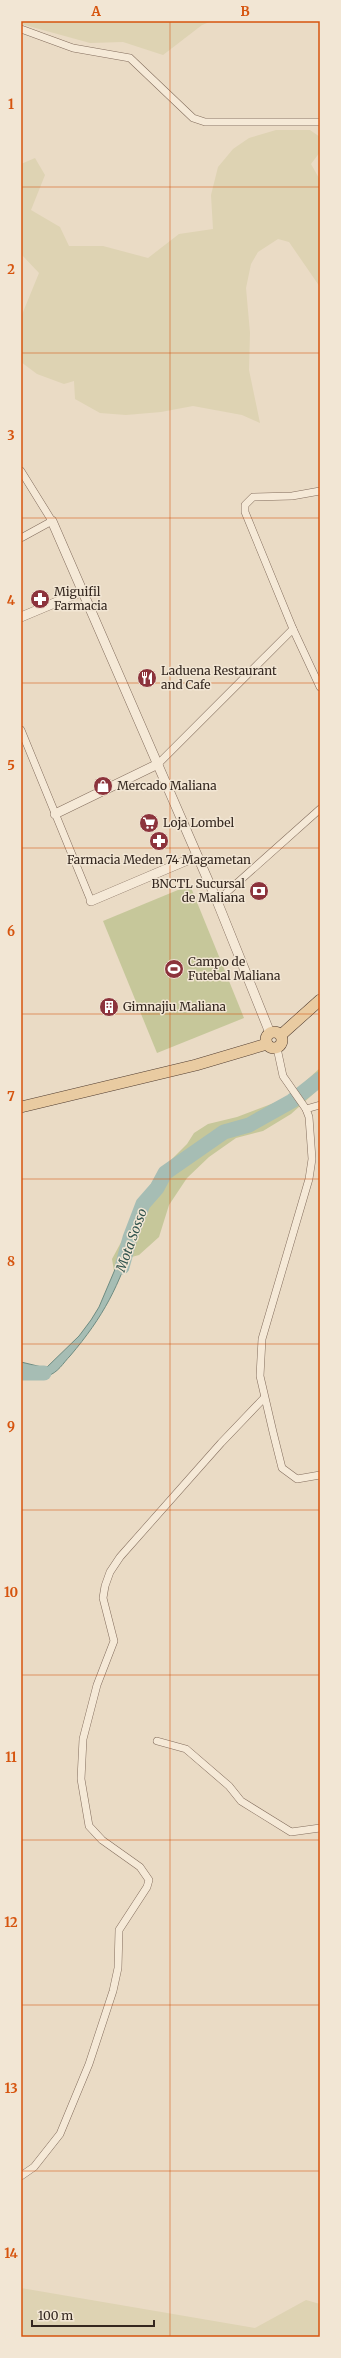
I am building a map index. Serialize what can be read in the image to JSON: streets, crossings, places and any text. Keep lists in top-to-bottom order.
{
  "water": ["Mota Sosso"],
  "places": {
    "pharmacy": ["Miguifil Farmacia", "Farmacia Meden 74 Magametan"],
    "restaurant": ["Laduena Restaurant and Cafe"],
    "shop": ["Mercado Maliana"],
    "supermarket": ["Loja Lombel"],
    "bank": ["BNCTL Sucursal de Maliana"],
    "sports": ["Campo de Futebal Maliana"],
    "building": ["Gimnajiu Maliana"]
  },
  "scale_bar": "100 m",
  "grid": {
    "columns": ["A", "B"],
    "rows": [
      "1",
      "2",
      "3",
      "4",
      "5",
      "6",
      "7",
      "8",
      "9",
      "10",
      "11",
      "12",
      "13",
      "14"
    ]
  }
}
